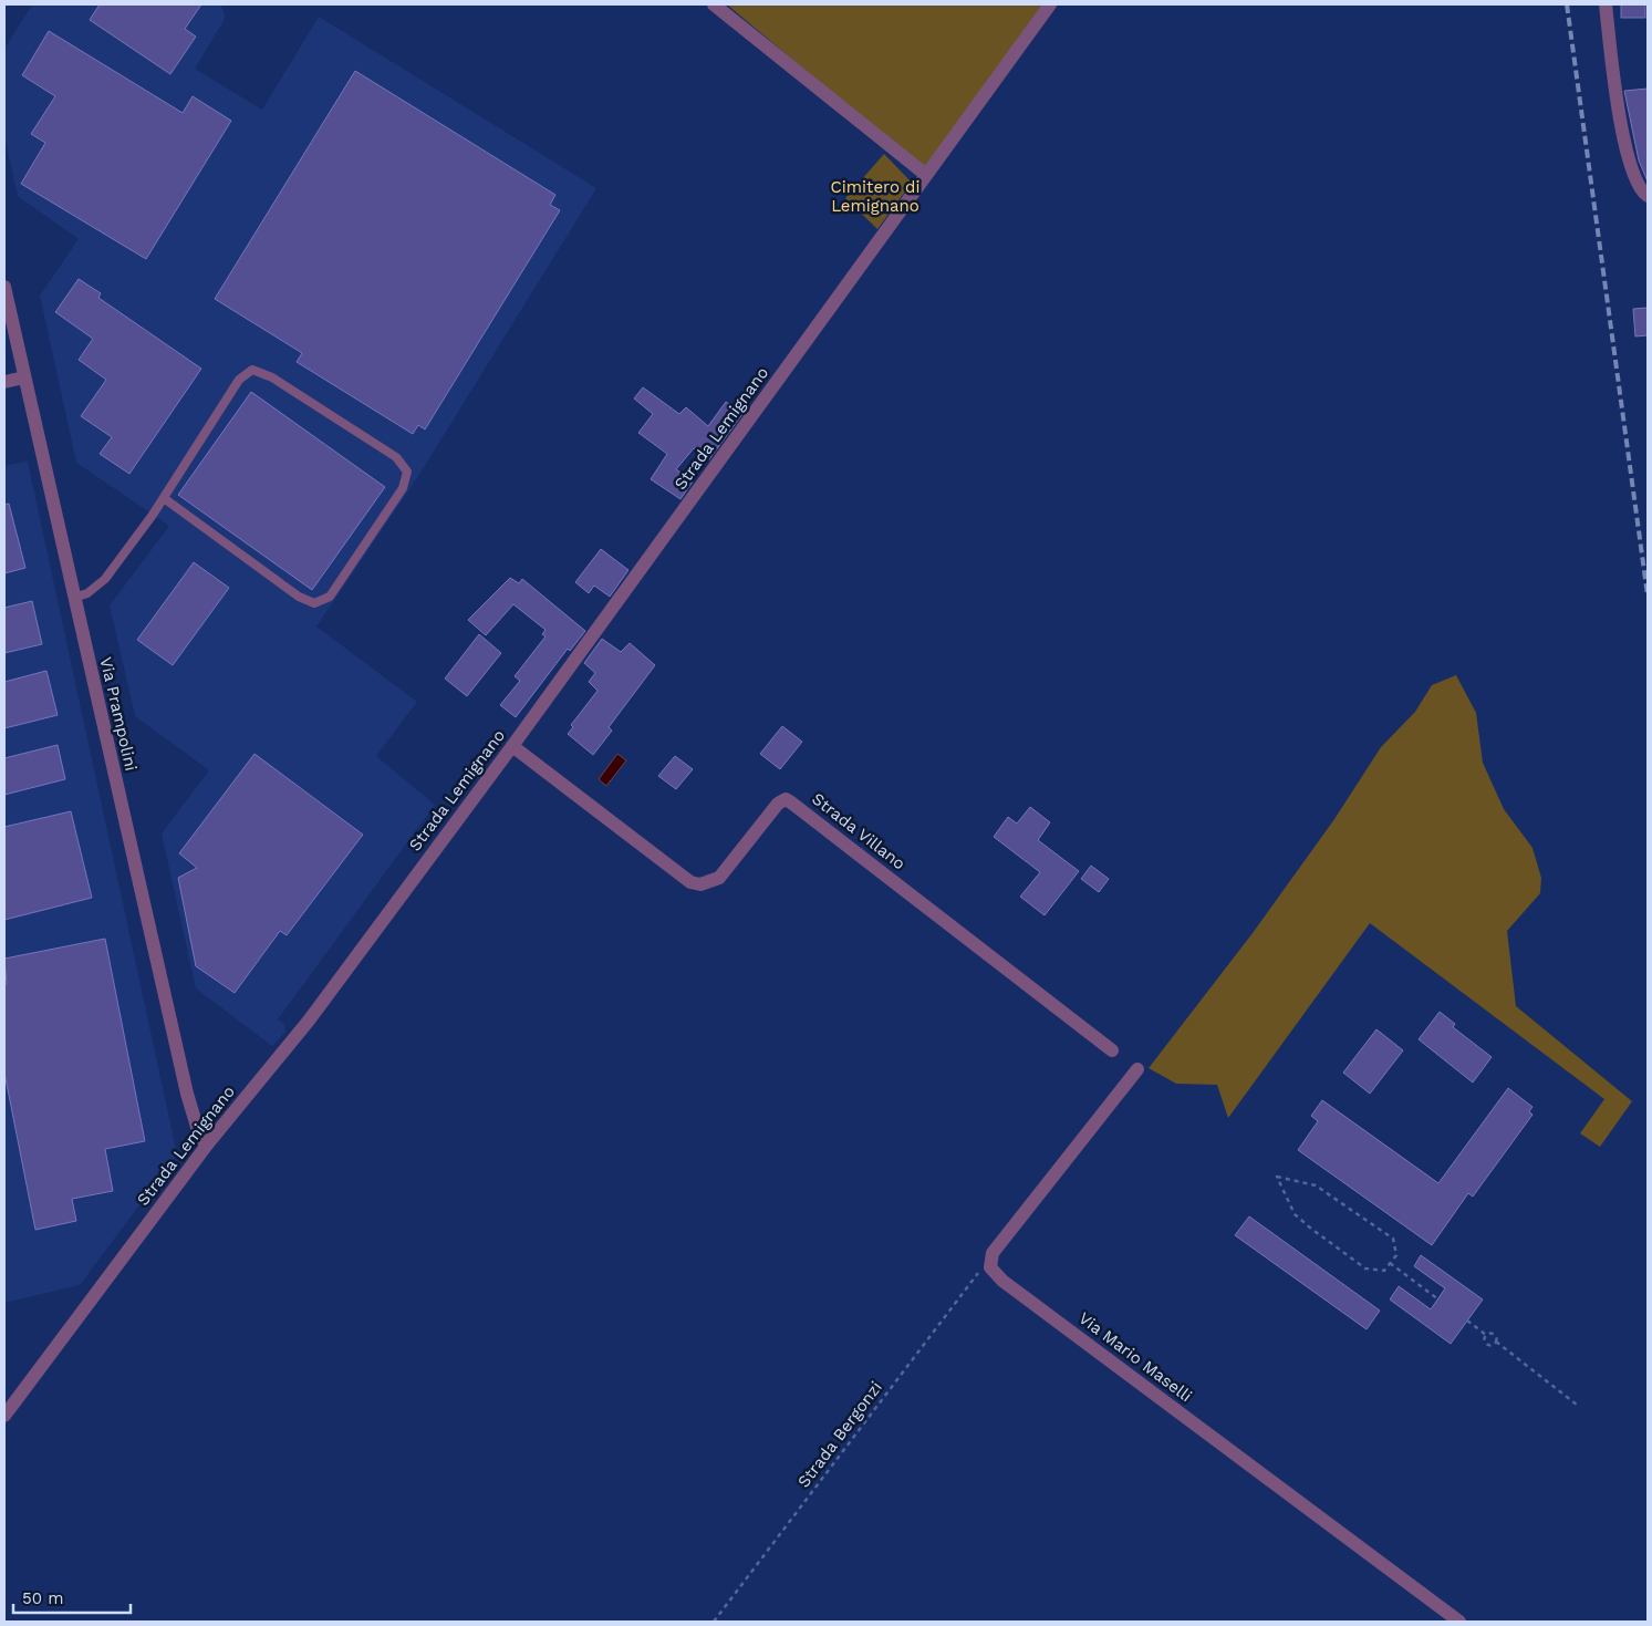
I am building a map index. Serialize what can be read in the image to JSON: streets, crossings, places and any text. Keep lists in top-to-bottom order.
{
  "streets": {
    "street": [
      "Strada Lemignano",
      "Via Prampolini",
      "Strada Villano",
      "Via Mario Maselli"
    ],
    "path": ["Strada Bergonzi"]
  },
  "crossings": [
    ["Strada Lemignano", "Via Prampolini"],
    ["Strada Lemignano", "Strada Villano"],
    ["Via Mario Maselli", "Strada Bergonzi"]
  ],
  "parks": ["Cimitero di Lemignano"],
  "scale_bar": "50 m"
}
